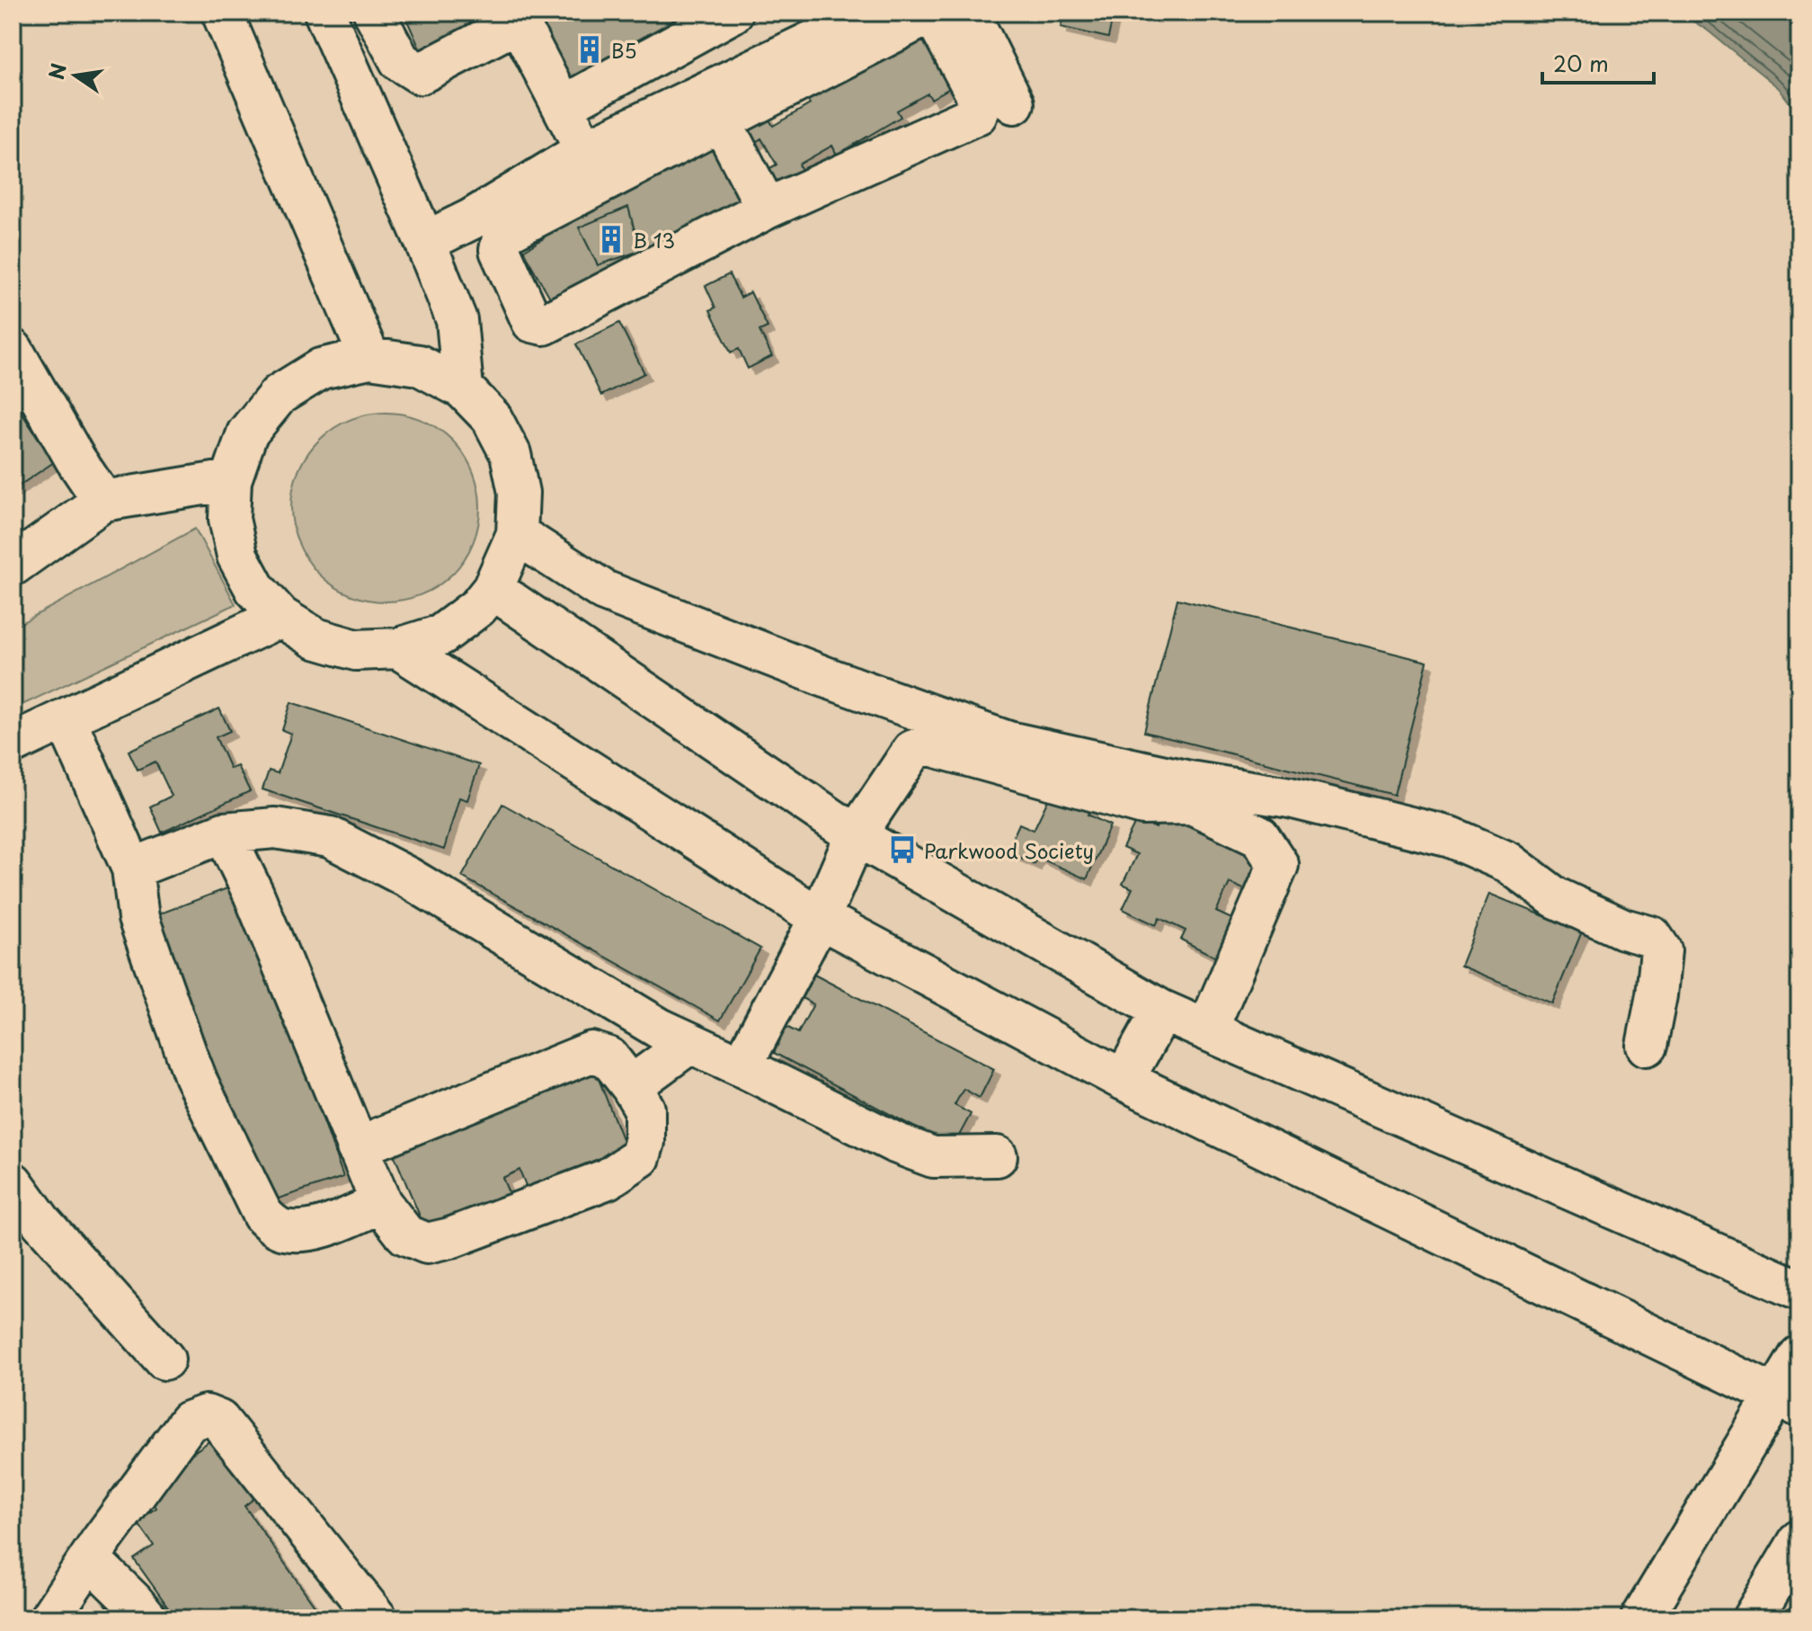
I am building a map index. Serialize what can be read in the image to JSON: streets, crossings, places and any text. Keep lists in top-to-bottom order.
{
  "places": {
    "building": ["B5", "B 13"],
    "bus stop": ["Parkwood Society"]
  },
  "scale_bar": "20 m",
  "north": "left"
}
